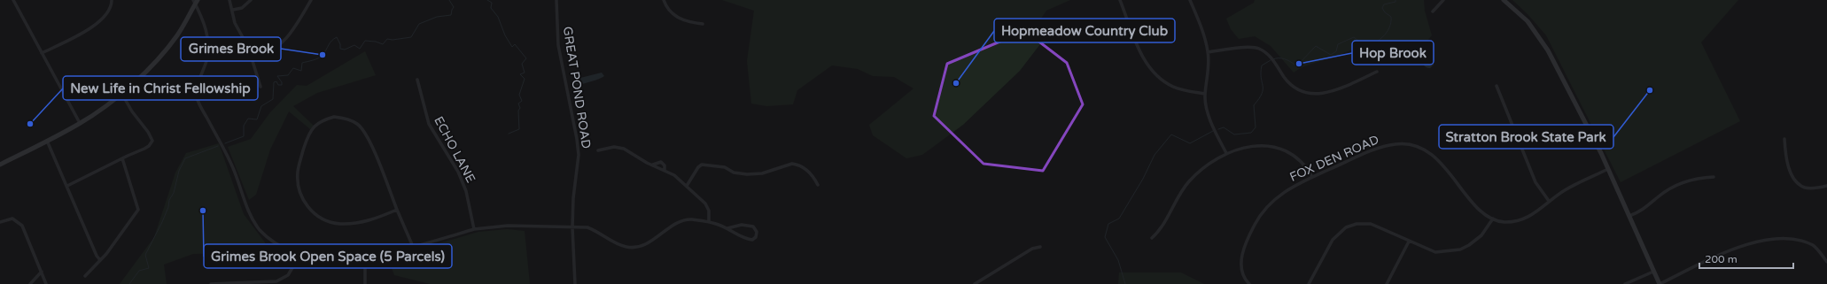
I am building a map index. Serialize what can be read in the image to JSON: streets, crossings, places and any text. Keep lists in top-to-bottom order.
{
  "streets": {
    "street": ["GREAT POND ROAD", "ECHO LANE", "FOX DEN ROAD"]
  },
  "places": [
    "Grimes Brook",
    "Hop Brook",
    "Hopmeadow Country Club",
    "Stratton Brook State Park",
    "New Life in Christ Fellowship",
    "Grimes Brook Open Space (5 Parcels)"
  ],
  "scale_bar": "200 m"
}
